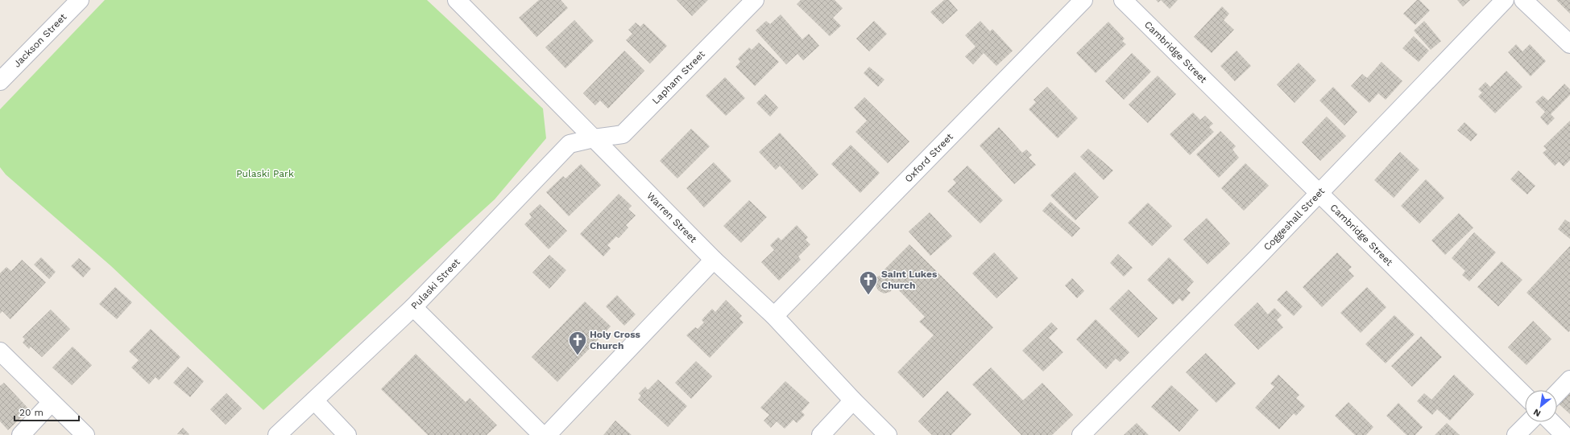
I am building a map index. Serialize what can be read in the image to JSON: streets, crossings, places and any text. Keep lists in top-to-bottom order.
{
  "streets": {
    "street": [
      "Jackson Street",
      "Cambridge Street",
      "Lapham Street",
      "Oxford Street",
      "Warren Street",
      "Coggeshall Street",
      "Pulaski Street"
    ]
  },
  "crossings": [
    ["Cambridge Street", "Coggeshall Street"],
    ["Lapham Street", "Warren Street"],
    ["Lapham Street", "Pulaski Street"],
    ["Oxford Street", "Warren Street"],
    ["Warren Street", "Pulaski Street"]
  ],
  "parks": ["Pulaski Park"],
  "places": {
    "church": ["Saint Lukes Church", "Holy Cross Church"]
  },
  "scale_bar": "20 m",
  "north": "bottom left"
}
